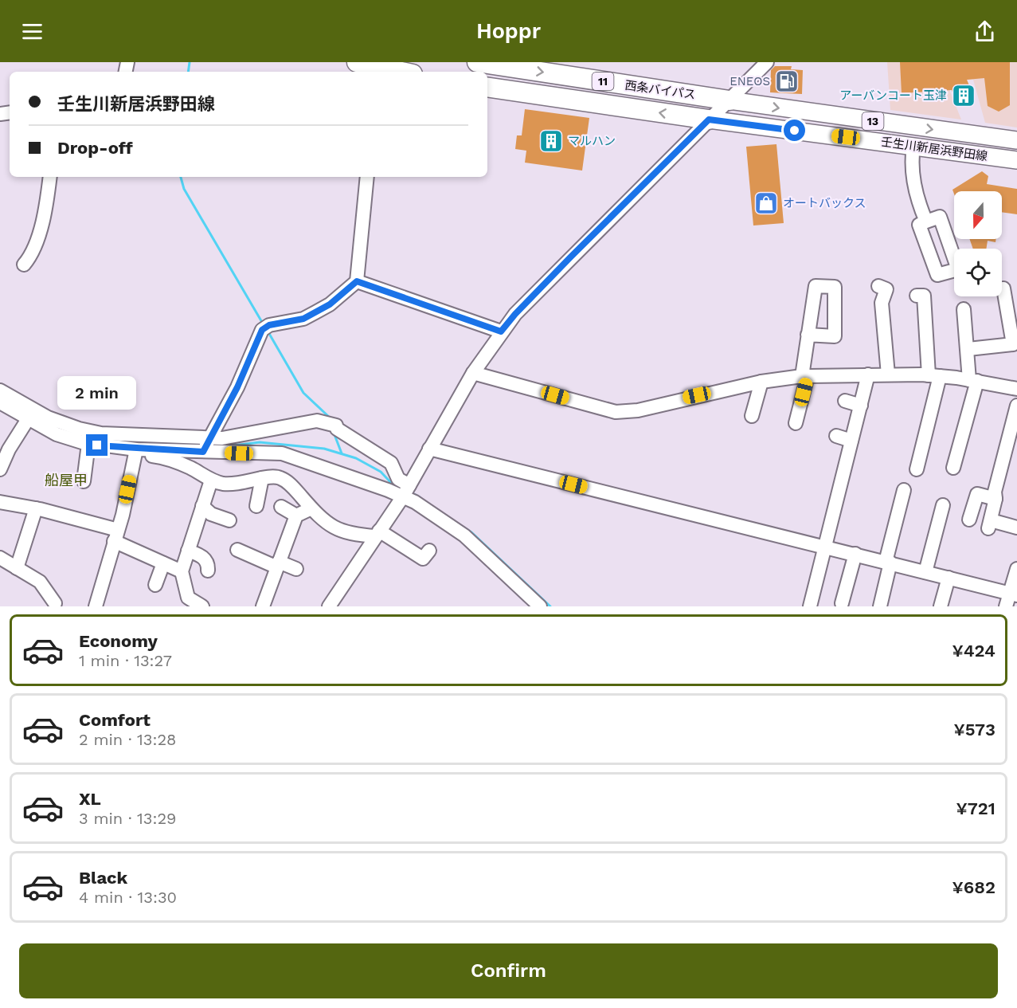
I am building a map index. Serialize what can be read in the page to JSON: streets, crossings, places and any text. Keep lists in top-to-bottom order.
{
  "streets": {
    "highway": ["11", "西条バイパス"],
    "main road": ["13", "壬生川新居浜野田線"]
  },
  "crossings": [
    ["西条バイパス", "壬生川新居浜野田線"]
  ],
  "districts": ["船屋甲"],
  "places": {
    "fuel station": ["ENEOS"],
    "building": ["アーバンコート玉津", "マルハン"],
    "shop": ["オートバックス"]
  },
  "north": "bottom",
  "page": {
    "header": "Hoppr",
    "banner": ["壬生川新居浜野田線", "Drop-off"],
    "bubble": "2 min",
    "list": [
      {
        "name": "Economy",
        "note": "1 min · 13:27",
        "value": "¥424"
      },
      {
        "name": "Comfort",
        "note": "2 min · 13:28",
        "value": "¥573"
      },
      {
        "name": "XL",
        "note": "3 min · 13:29",
        "value": "¥721"
      },
      {
        "name": "Black",
        "note": "4 min · 13:30",
        "value": "¥682"
      }
    ],
    "buttons": "Confirm"
  }
}
